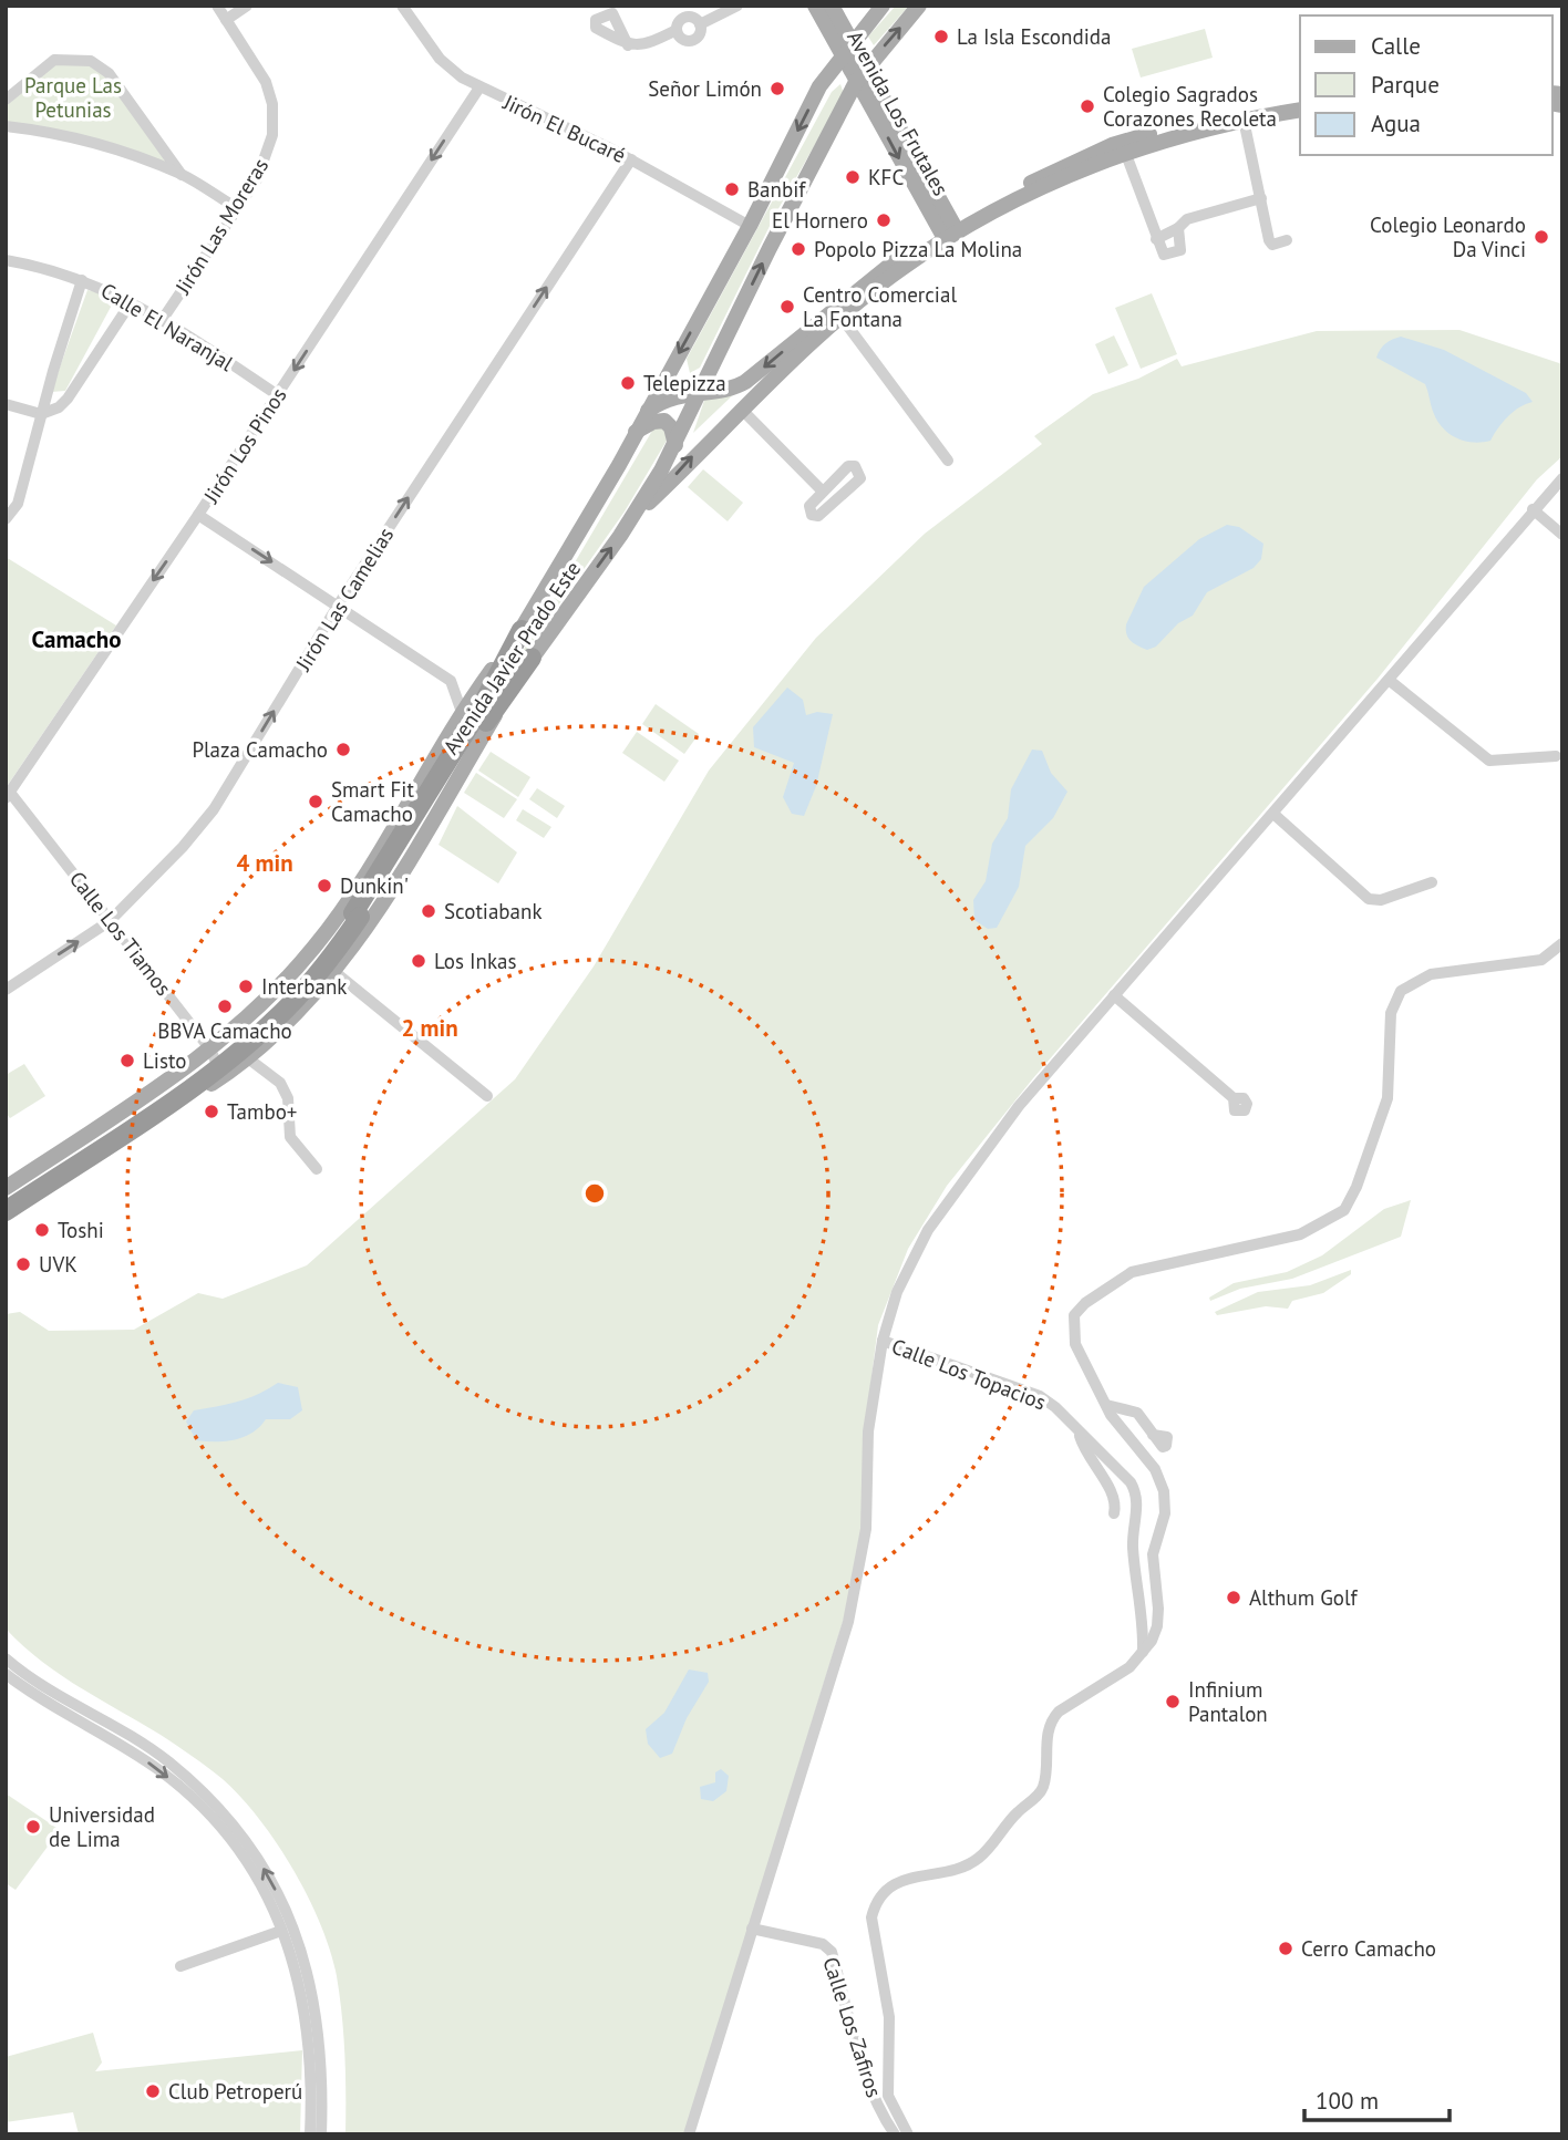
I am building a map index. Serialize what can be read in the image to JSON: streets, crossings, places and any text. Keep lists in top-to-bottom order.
{
  "streets": {
    "main road": ["Avenida Los Frutales", "Avenida Javier Prado Este"],
    "street": [
      "Jirón El Bucaré",
      "Jirón Las Moreras",
      "Calle El Naranjal",
      "Jirón Los Pinos",
      "Jirón Las Camelias",
      "Calle Los Tiamos",
      "Calle Los Topacios",
      "Calle Los Zafiros"
    ]
  },
  "crossings": [
    ["Avenida Los Frutales", "Avenida Javier Prado Este"],
    ["Jirón El Bucaré", "Jirón Los Pinos"],
    ["Jirón El Bucaré", "Jirón Las Camelias"],
    ["Jirón El Bucaré", "Avenida Javier Prado Este"],
    ["Jirón Las Moreras", "Calle El Naranjal"],
    ["Calle El Naranjal", "Jirón Los Pinos"],
    ["Jirón Los Pinos", "Calle Los Tiamos"],
    ["Jirón Las Camelias", "Calle Los Tiamos"],
    ["Avenida Javier Prado Este", "Calle Los Tiamos"]
  ],
  "one_way": ["Jirón Los Pinos", "Jirón Las Camelias"],
  "districts": ["Camacho"],
  "parks": ["Parque Las Petunias"],
  "places": [
    "La Isla Escondida",
    "Señor Limón",
    "Colegio Sagrados Corazones Recoleta",
    "KFC",
    "Banbif",
    "El Hornero",
    "Colegio Leonardo Da Vinci",
    "Popolo Pizza La Molina",
    "Centro Comercial La Fontana",
    "Telepizza",
    "Plaza Camacho",
    "Smart Fit Camacho",
    "Dunkin'",
    "Scotiabank",
    "Los Inkas",
    "Interbank",
    "BBVA Camacho",
    "Listo",
    "Tambo+",
    "Toshi",
    "UVK",
    "Althum Golf",
    "Infinium Pantalon",
    "Universidad de Lima",
    "Cerro Camacho",
    "Club Petroperú"
  ],
  "legend": ["Calle", "Parque", "Agua"],
  "scale_bar": "100 m",
  "rings": ["4 min", "2 min"]
}
